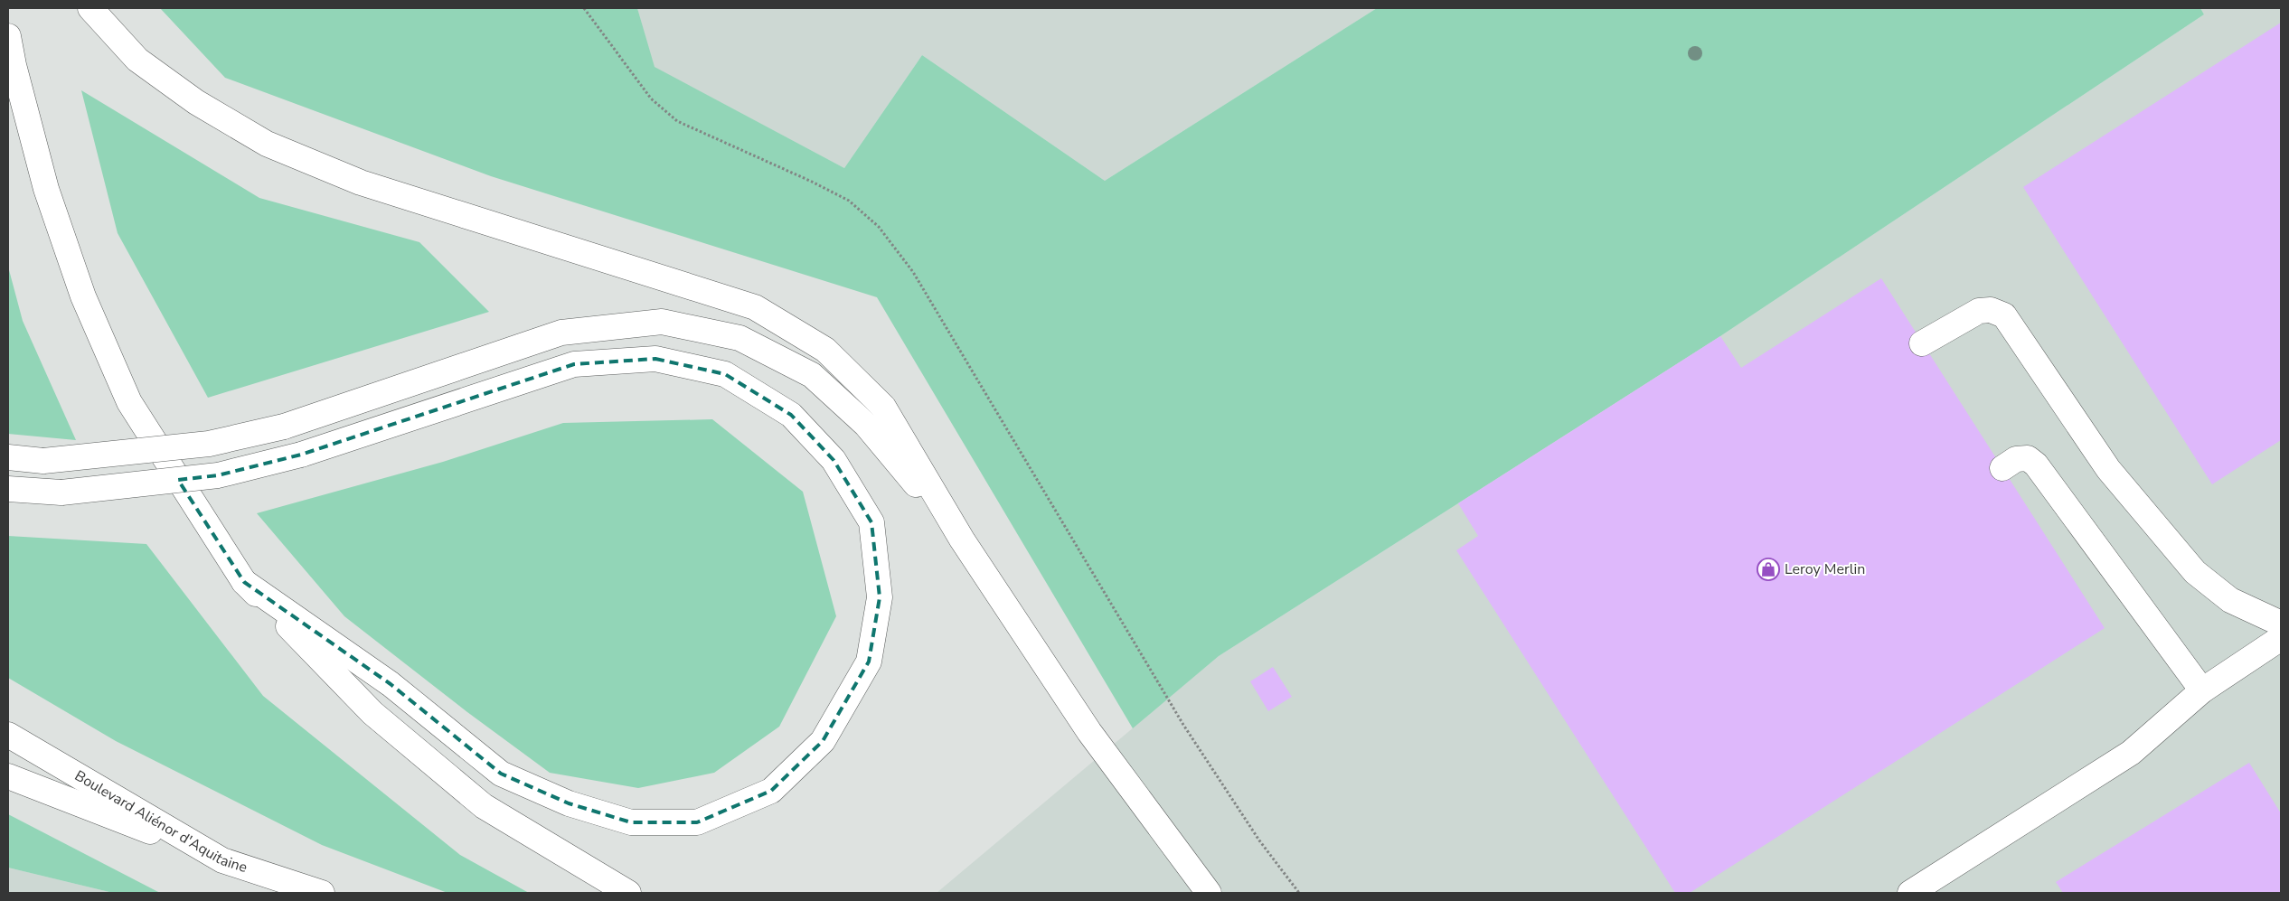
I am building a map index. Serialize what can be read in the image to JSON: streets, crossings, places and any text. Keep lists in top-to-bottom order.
{
  "streets": {
    "main road": ["Boulevard Aliénor d'Aquitaine"]
  },
  "places": {
    "shop": ["Leroy Merlin"]
  }
}
